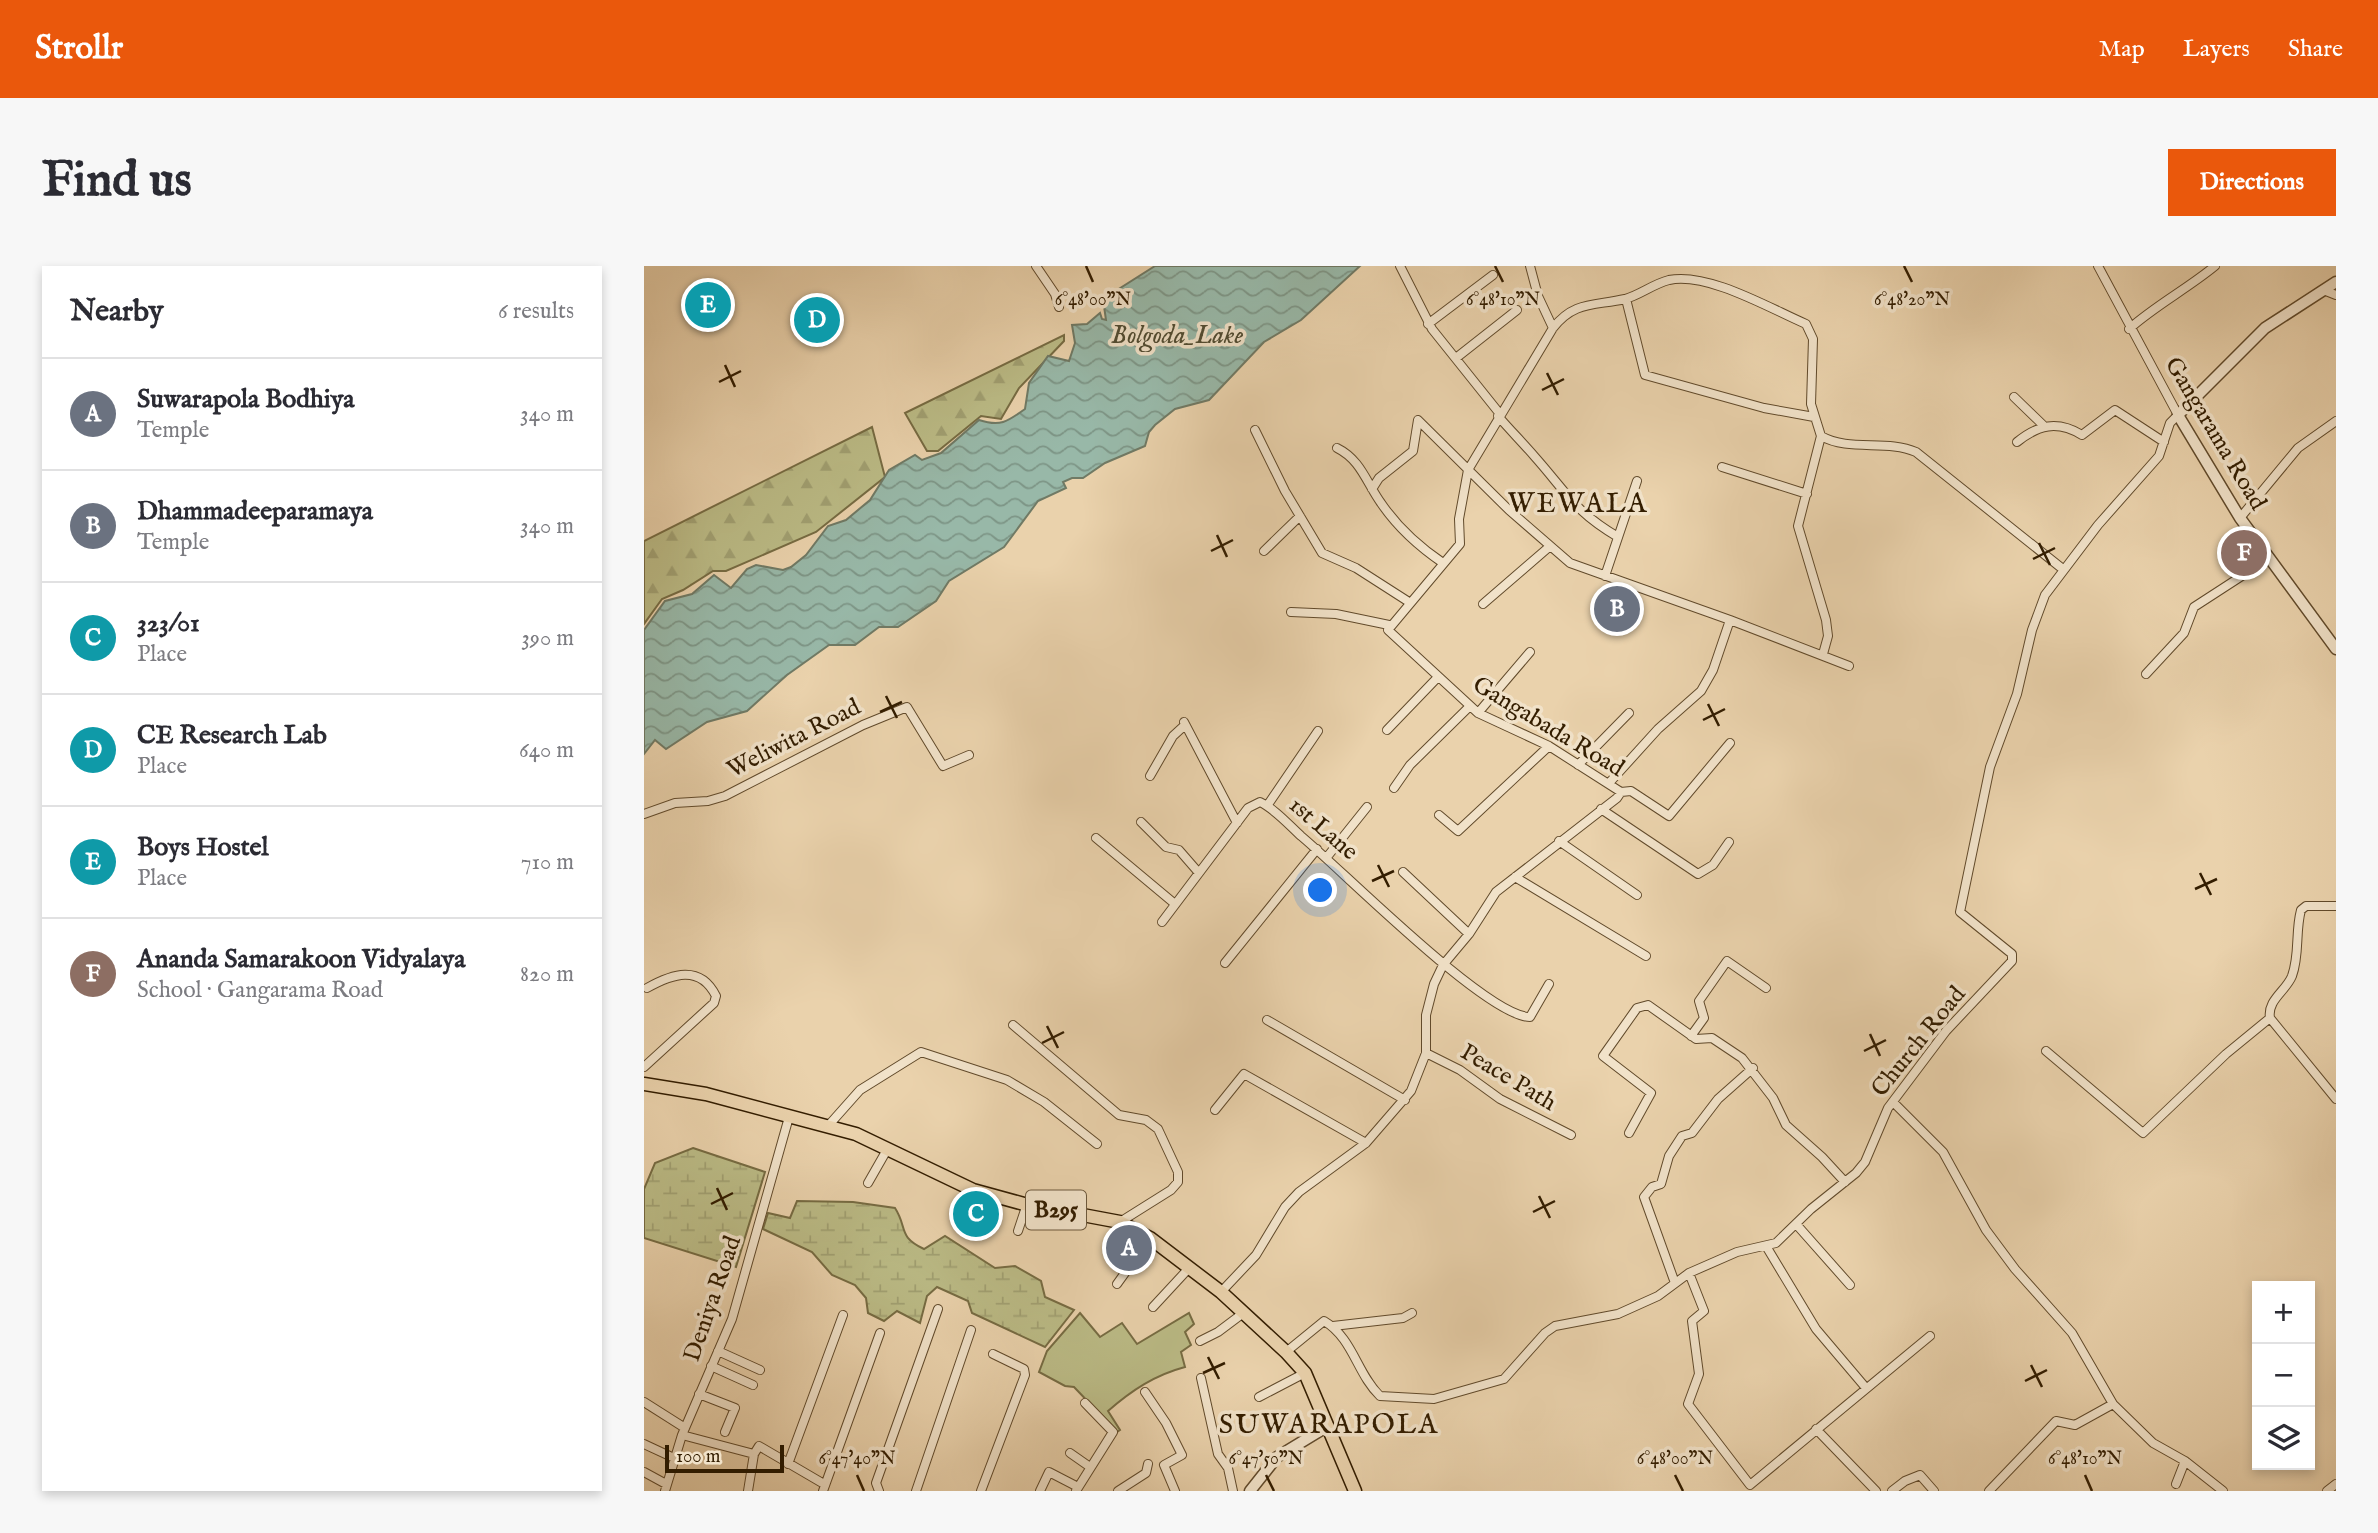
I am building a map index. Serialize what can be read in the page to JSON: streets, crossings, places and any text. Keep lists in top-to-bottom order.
{
  "streets": {
    "main road": ["B295"],
    "street": [
      "Gangarama Road",
      "Gangabada Road",
      "Weliwita Road",
      "1st Lane",
      "Church Road",
      "Peace Path",
      "Deniya Road"
    ]
  },
  "crossings": [
    ["Gangarama Road", "Church Road"],
    ["Gangabada Road", "1st Lane"],
    ["Gangabada Road", "Peace Path"],
    ["Gangabada Road", "B295"],
    ["B295", "Deniya Road"]
  ],
  "districts": ["WEWALA", "SUWARAPOLA"],
  "water": ["Bolgoda_Lake"],
  "scale_bar": "100 m",
  "page": {
    "header": "Strollr",
    "nav": ["Map", "Layers", "Share"],
    "buttons": "Directions",
    "title": "Find us",
    "heading": ["Nearby", "6 results"],
    "pins": [
      "E",
      "D",
      "F",
      "B",
      "C",
      "A"
    ],
    "list": [
      {
        "mark": "A",
        "name": "Suwarapola Bodhiya",
        "note": "Temple",
        "value": "340 m"
      },
      {
        "mark": "B",
        "name": "Dhammadeeparamaya",
        "note": "Temple",
        "value": "340 m"
      },
      {
        "mark": "C",
        "name": "323/01",
        "note": "Place",
        "value": "390 m"
      },
      {
        "mark": "D",
        "name": "CE Research Lab",
        "note": "Place",
        "value": "640 m"
      },
      {
        "mark": "E",
        "name": "Boys Hostel",
        "note": "Place",
        "value": "710 m"
      },
      {
        "mark": "F",
        "name": "Ananda Samarakoon Vidyalaya",
        "note": "School · Gangarama Road",
        "value": "820 m"
      }
    ],
    "map_buttons": ["+", "−"],
    "scale": "100 m"
  },
  "coordinates": [
    "6°48'00\"N",
    "6°48'10\"N",
    "6°48'20\"N",
    "6°47'40\"N",
    "6°47'50\"N"
  ]
}
